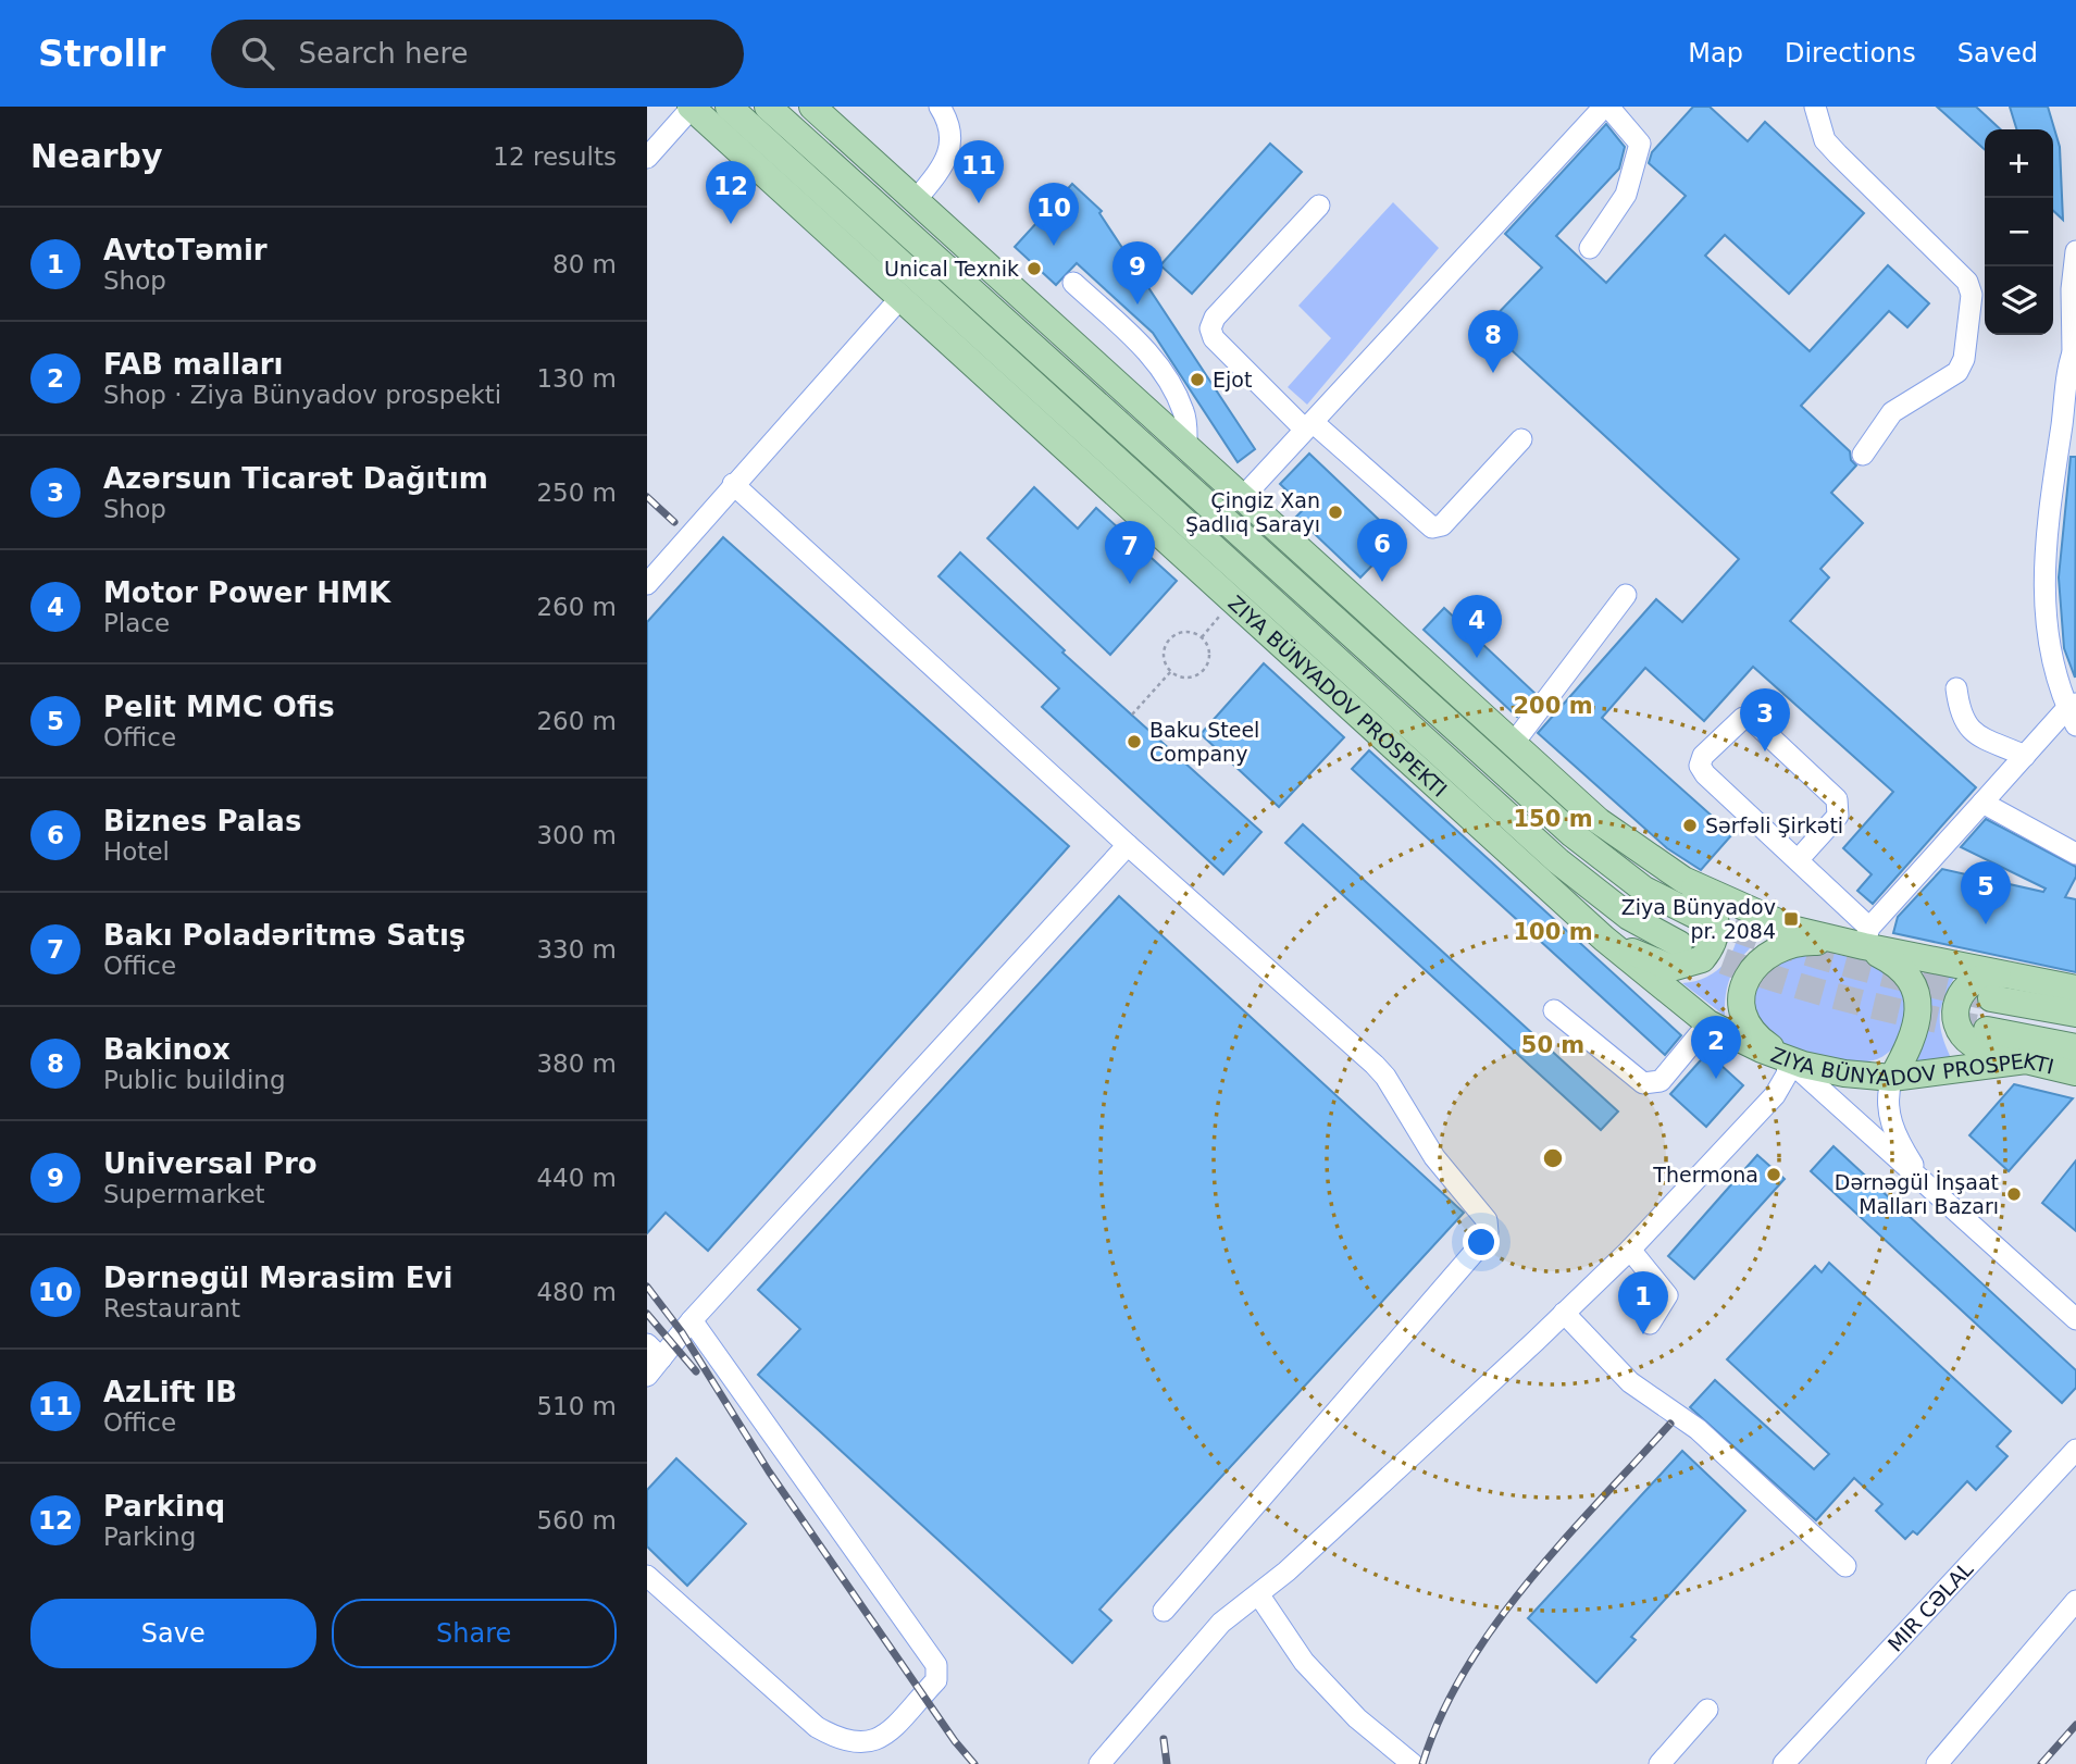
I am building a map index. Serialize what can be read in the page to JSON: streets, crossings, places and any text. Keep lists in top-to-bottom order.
{
  "streets": {
    "main road": ["ZIYA BÜNYADOV PROSPEKTI"],
    "street": ["MIR CƏLAL"]
  },
  "places": {
    "other": [
      "Unical Texnik",
      "Ejot",
      "Çingiz Xan Şadlıq Sarayı",
      "Baku Steel Company",
      "Sərfəli Şirkəti",
      "Thermona",
      "Dərnəgül İnşaat Malları Bazarı"
    ],
    "transit": ["Ziya Bünyadov pr. 2084"]
  },
  "page": {
    "header": "Strollr",
    "search": "Search here",
    "nav": ["Map", "Directions", "Saved"],
    "heading": ["Nearby", "12 results"],
    "map_buttons": ["+", "−"],
    "pins": [
      "11",
      "12",
      "10",
      "9",
      "8",
      "6",
      "7",
      "4",
      "3",
      "5",
      "2",
      "1"
    ],
    "list": [
      {
        "mark": "1",
        "name": "AvtoTəmir",
        "note": "Shop",
        "value": "80 m"
      },
      {
        "mark": "2",
        "name": "FAB malları",
        "note": "Shop · Ziya Bünyadov prospekti",
        "value": "130 m"
      },
      {
        "mark": "3",
        "name": "Azərsun Ticarət Dağıtım",
        "note": "Shop",
        "value": "250 m"
      },
      {
        "mark": "4",
        "name": "Motor Power HMK",
        "note": "Place",
        "value": "260 m"
      },
      {
        "mark": "5",
        "name": "Pelit MMC Ofis",
        "note": "Office",
        "value": "260 m"
      },
      {
        "mark": "6",
        "name": "Biznes Palas",
        "note": "Hotel",
        "value": "300 m"
      },
      {
        "mark": "7",
        "name": "Bakı Poladəritmə Satış",
        "note": "Office",
        "value": "330 m"
      },
      {
        "mark": "8",
        "name": "Bakinox",
        "note": "Public building",
        "value": "380 m"
      },
      {
        "mark": "9",
        "name": "Universal Pro",
        "note": "Supermarket",
        "value": "440 m"
      },
      {
        "mark": "10",
        "name": "Dərnəgül Mərasim Evi",
        "note": "Restaurant",
        "value": "480 m"
      },
      {
        "mark": "11",
        "name": "AzLift IB",
        "note": "Office",
        "value": "510 m"
      },
      {
        "mark": "12",
        "name": "Parkinq",
        "note": "Parking",
        "value": "560 m"
      }
    ],
    "buttons": ["Save", "Share"]
  },
  "rings": [
    "200 m",
    "150 m",
    "100 m",
    "50 m"
  ]
}
